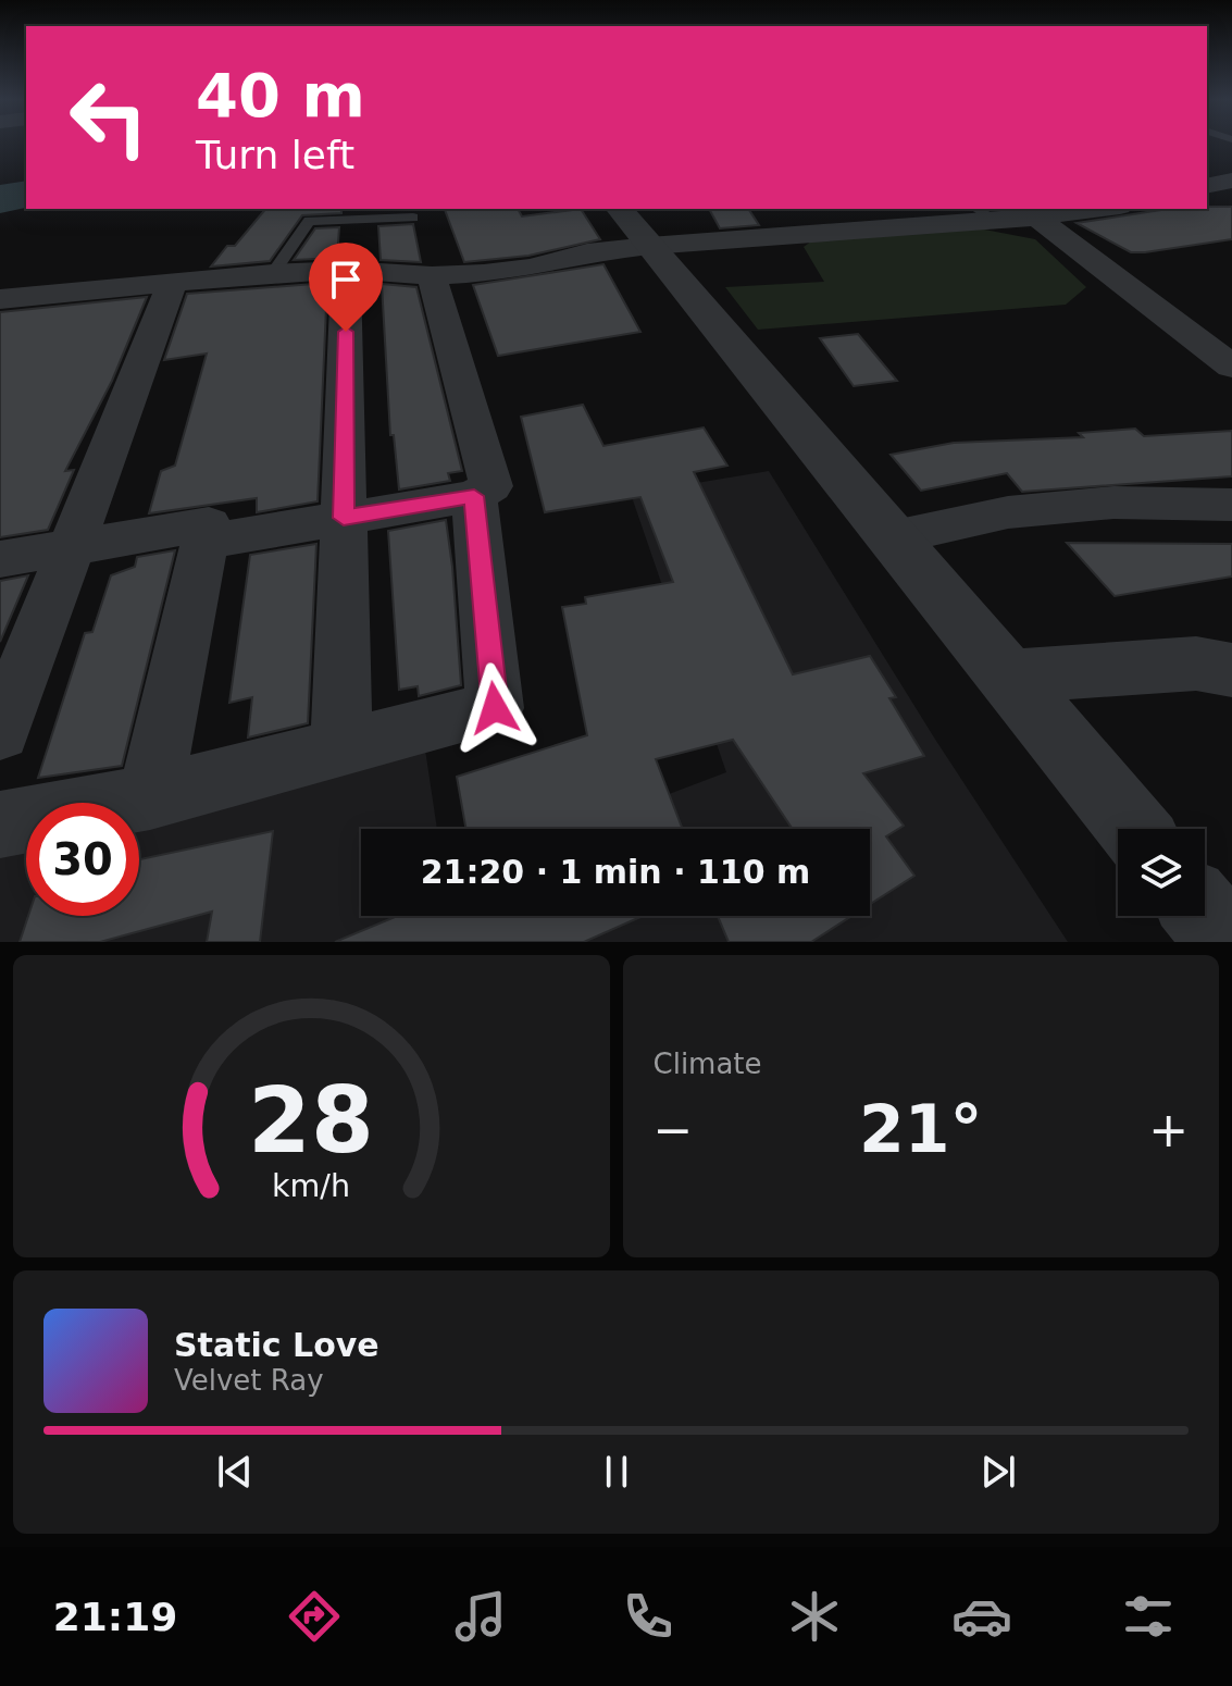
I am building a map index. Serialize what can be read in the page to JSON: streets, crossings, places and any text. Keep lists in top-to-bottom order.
{
  "page": {
    "turn": ["40 m", "Turn left"],
    "limit": "30",
    "trip": "21:20 · 1 min · 110 m",
    "tile": "Climate",
    "heat": ["−", "21°", "+"],
    "song": ["Static Love", "Velvet Ray"],
    "tabs": "21:19",
    "gauge": ["28", "km/h"]
  }
}
